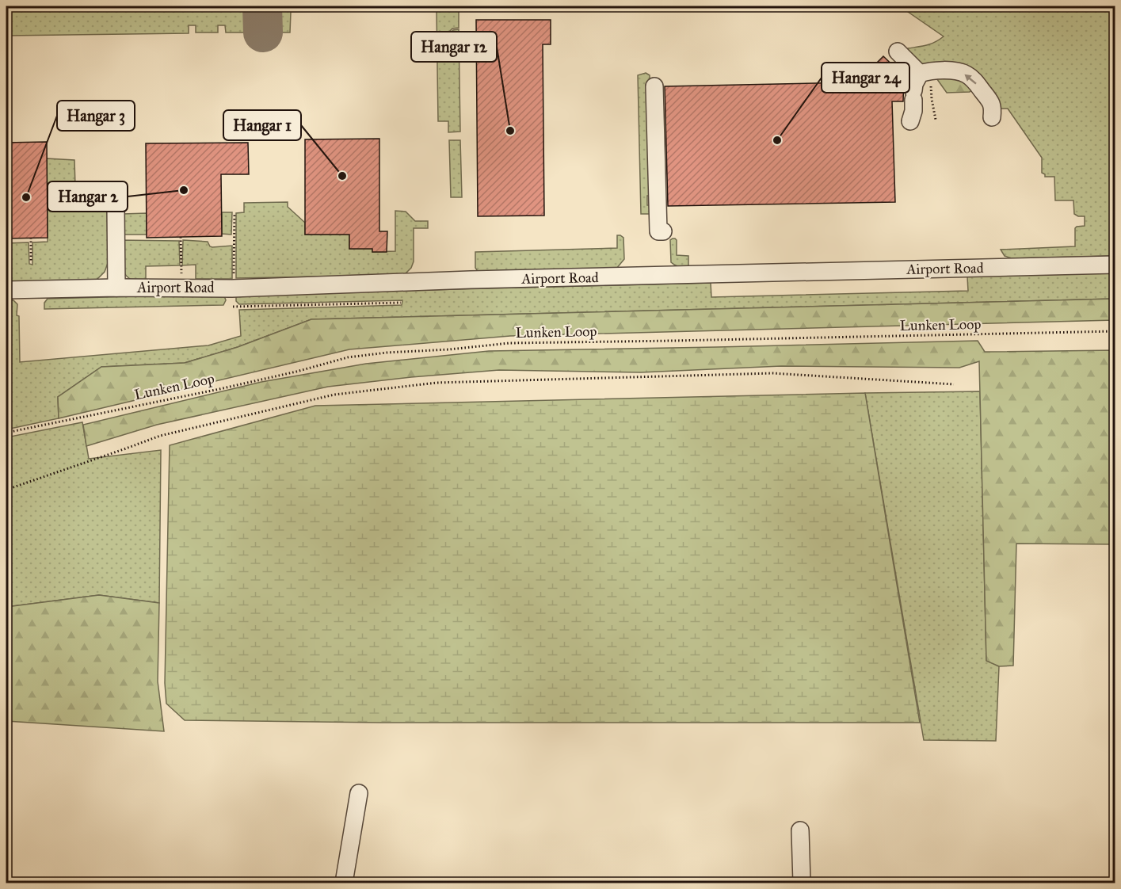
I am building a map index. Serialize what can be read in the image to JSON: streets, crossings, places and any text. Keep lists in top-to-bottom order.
{
  "streets": {
    "lane": ["Airport Road"],
    "path": ["Lunken Loop"]
  },
  "places": [
    "Hangar 12",
    "Hangar 24",
    "Hangar 1",
    "Hangar 2",
    "Hangar 3"
  ]
}
